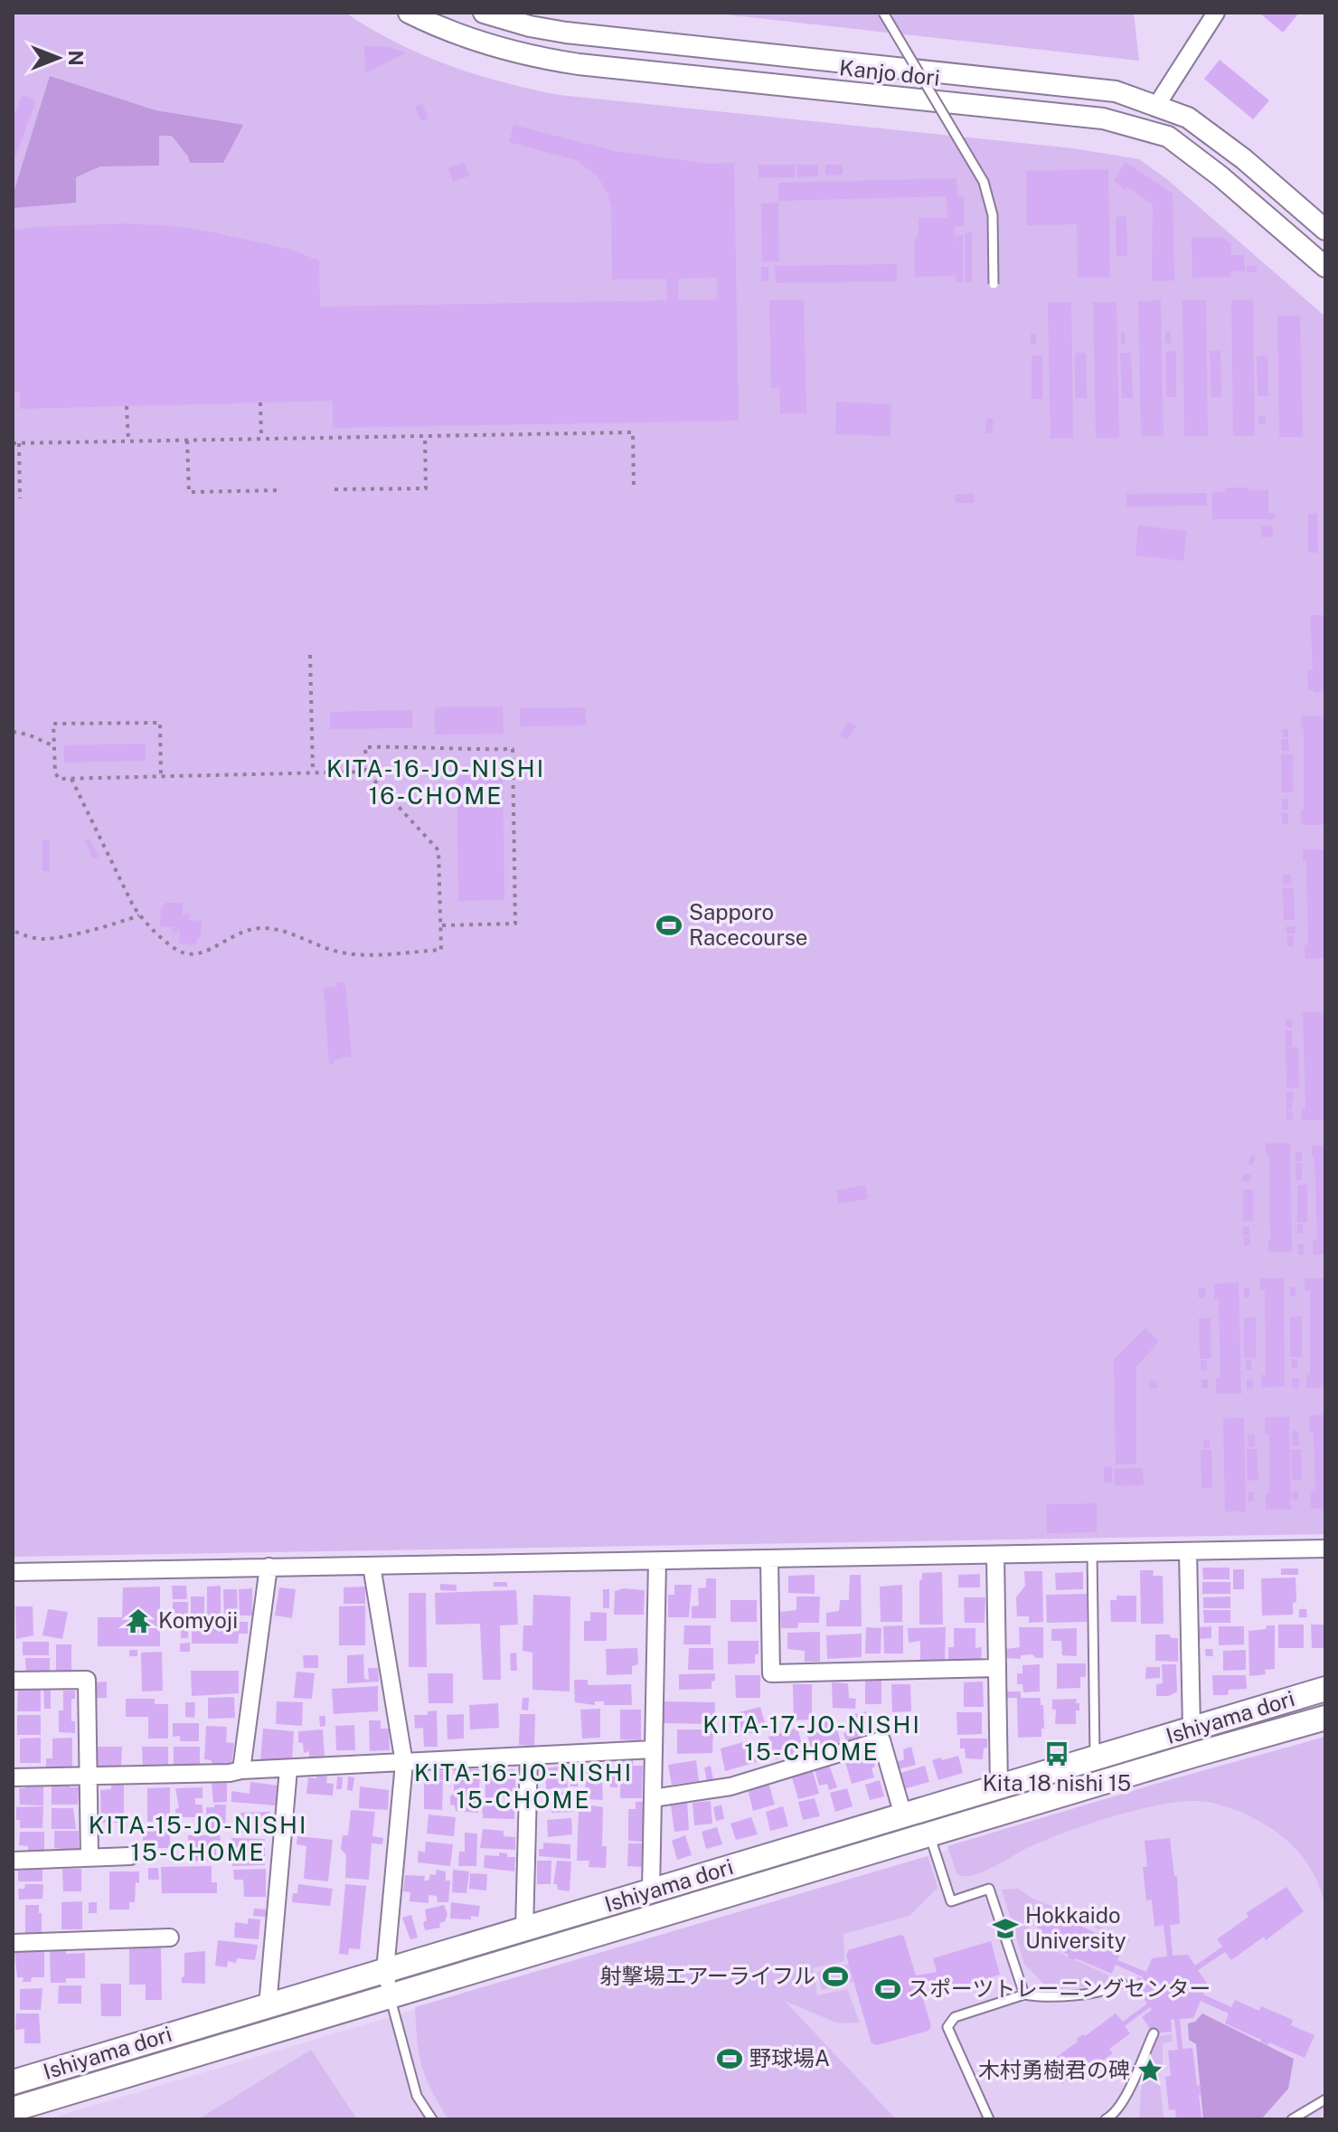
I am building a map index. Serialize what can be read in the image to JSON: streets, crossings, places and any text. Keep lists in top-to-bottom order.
{
  "streets": {
    "main road": ["Ishiyama dori"],
    "street": ["Kanjo dori"]
  },
  "districts": [
    "KITA-16-JO-NISHI 16-CHOME",
    "KITA-17-JO-NISHI 15-CHOME",
    "KITA-16-JO-NISHI 15-CHOME",
    "KITA-15-JO-NISHI 15-CHOME"
  ],
  "places": {
    "sports": [
      "Sapporo Racecourse",
      "射撃場エアーライフル",
      "スポーツトレーニングセンター",
      "野球場A"
    ],
    "temple": ["Komyoji"],
    "bus stop": ["Kita 18 nishi 15"],
    "school or university": ["Hokkaido University"],
    "place": ["木村勇樹君の碑"]
  },
  "north": "right"
}
